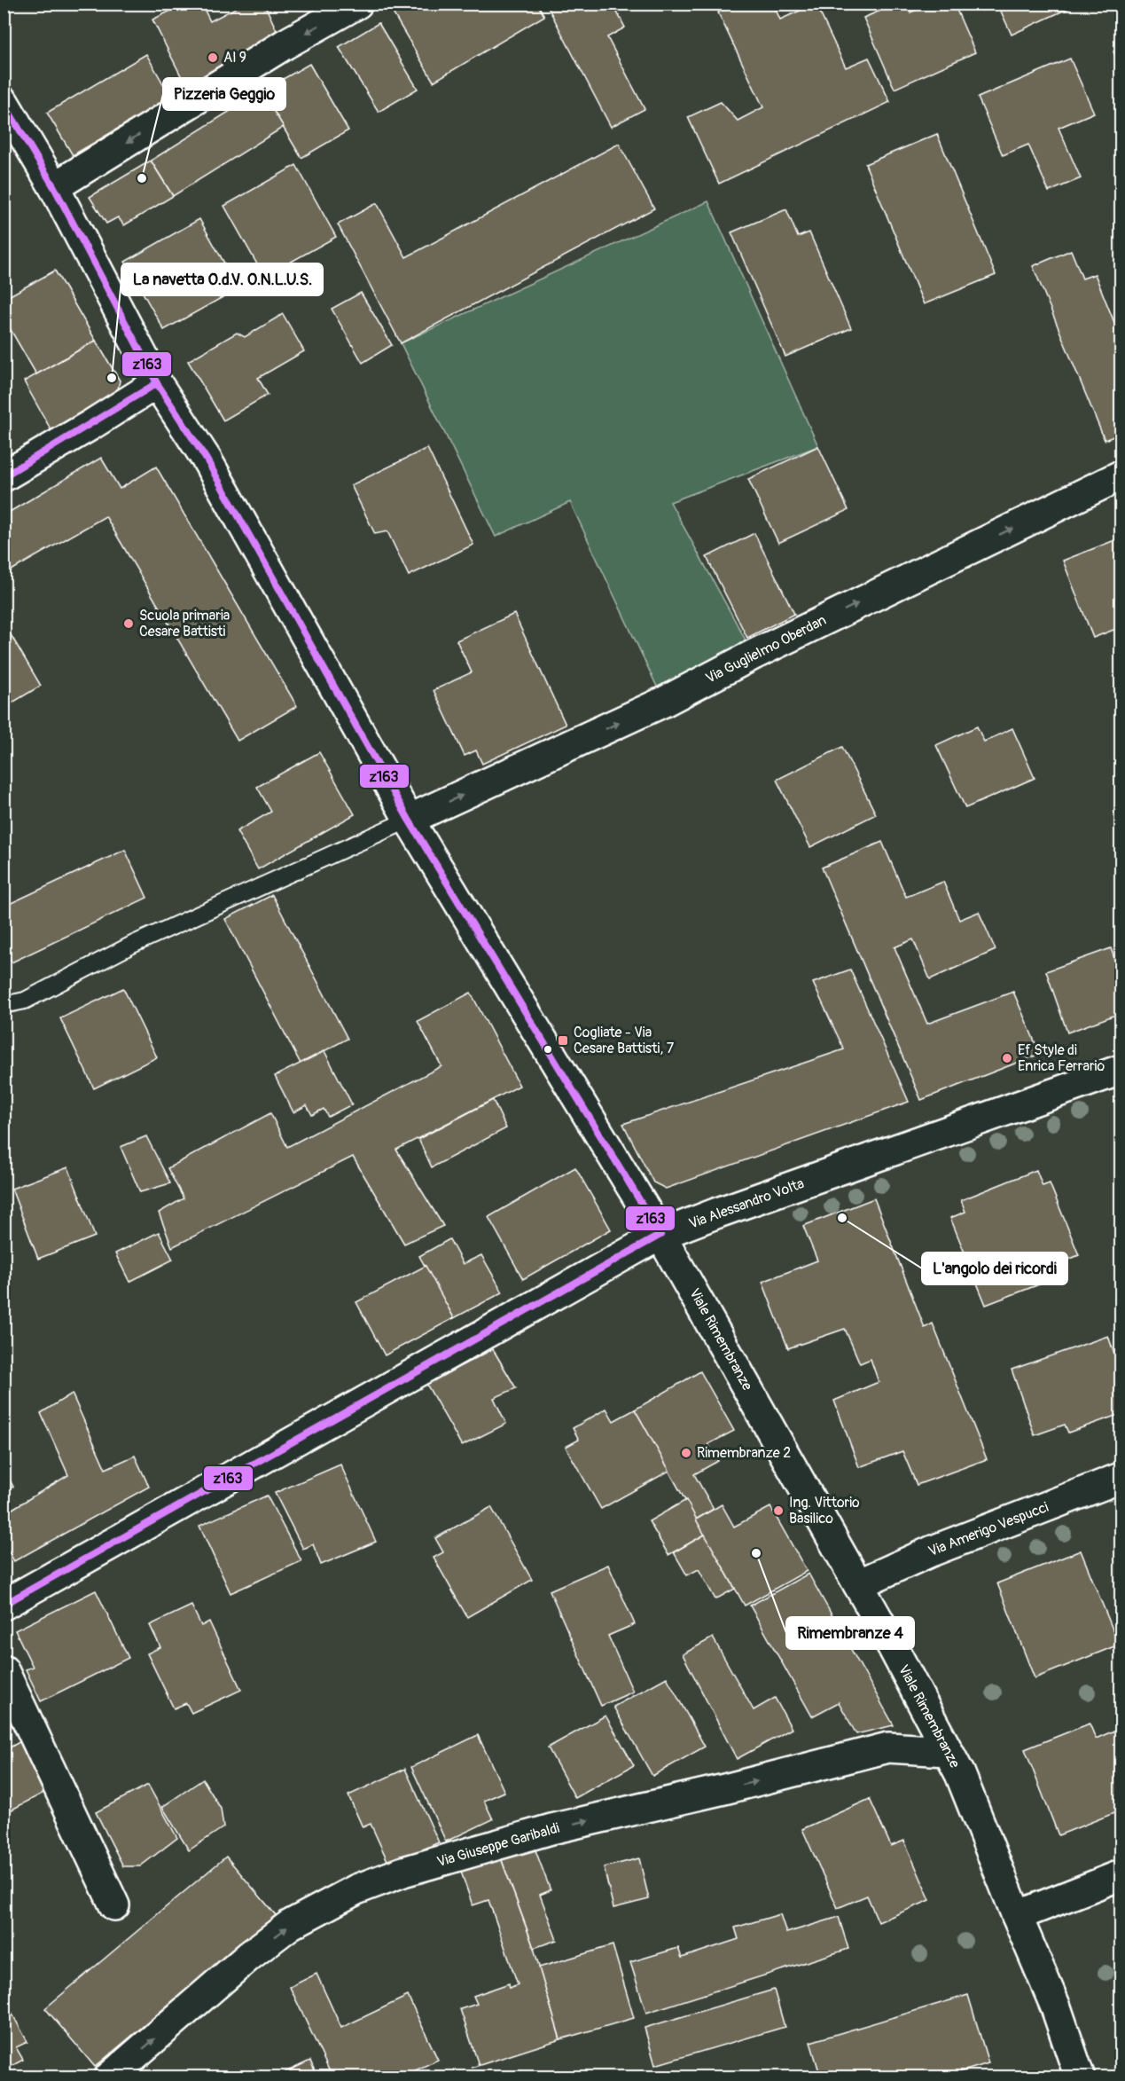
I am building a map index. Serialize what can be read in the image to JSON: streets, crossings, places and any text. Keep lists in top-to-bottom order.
{
  "streets": {
    "street": [
      "Via Guglielmo Oberdan",
      "Via Alessandro Volta",
      "Viale Rimembranze",
      "Via Amerigo Vespucci",
      "Via Giuseppe Garibaldi"
    ]
  },
  "crossings": [
    ["Via Guglielmo Oberdan", "Viale Rimembranze"],
    ["Via Alessandro Volta", "Viale Rimembranze"],
    ["Viale Rimembranze", "Via Amerigo Vespucci"],
    ["Viale Rimembranze", "Via Giuseppe Garibaldi"]
  ],
  "one_way": ["Via Guglielmo Oberdan", "Via Giuseppe Garibaldi"],
  "places": {
    "other": [
      "Al 9",
      "Pizzeria Geggio",
      "La navetta O.d.V. O.N.L.U.S.",
      "Scuola primaria Cesare Battisti",
      "Ef Style di Enrica Ferrario",
      "L'angolo dei ricordi",
      "Rimembranze 2",
      "Ing. Vittorio Basilico",
      "Rimembranze 4"
    ],
    "transit": ["Cogliate - Via Cesare Battisti, 7"]
  },
  "lines": ["transit line z163"]
}
